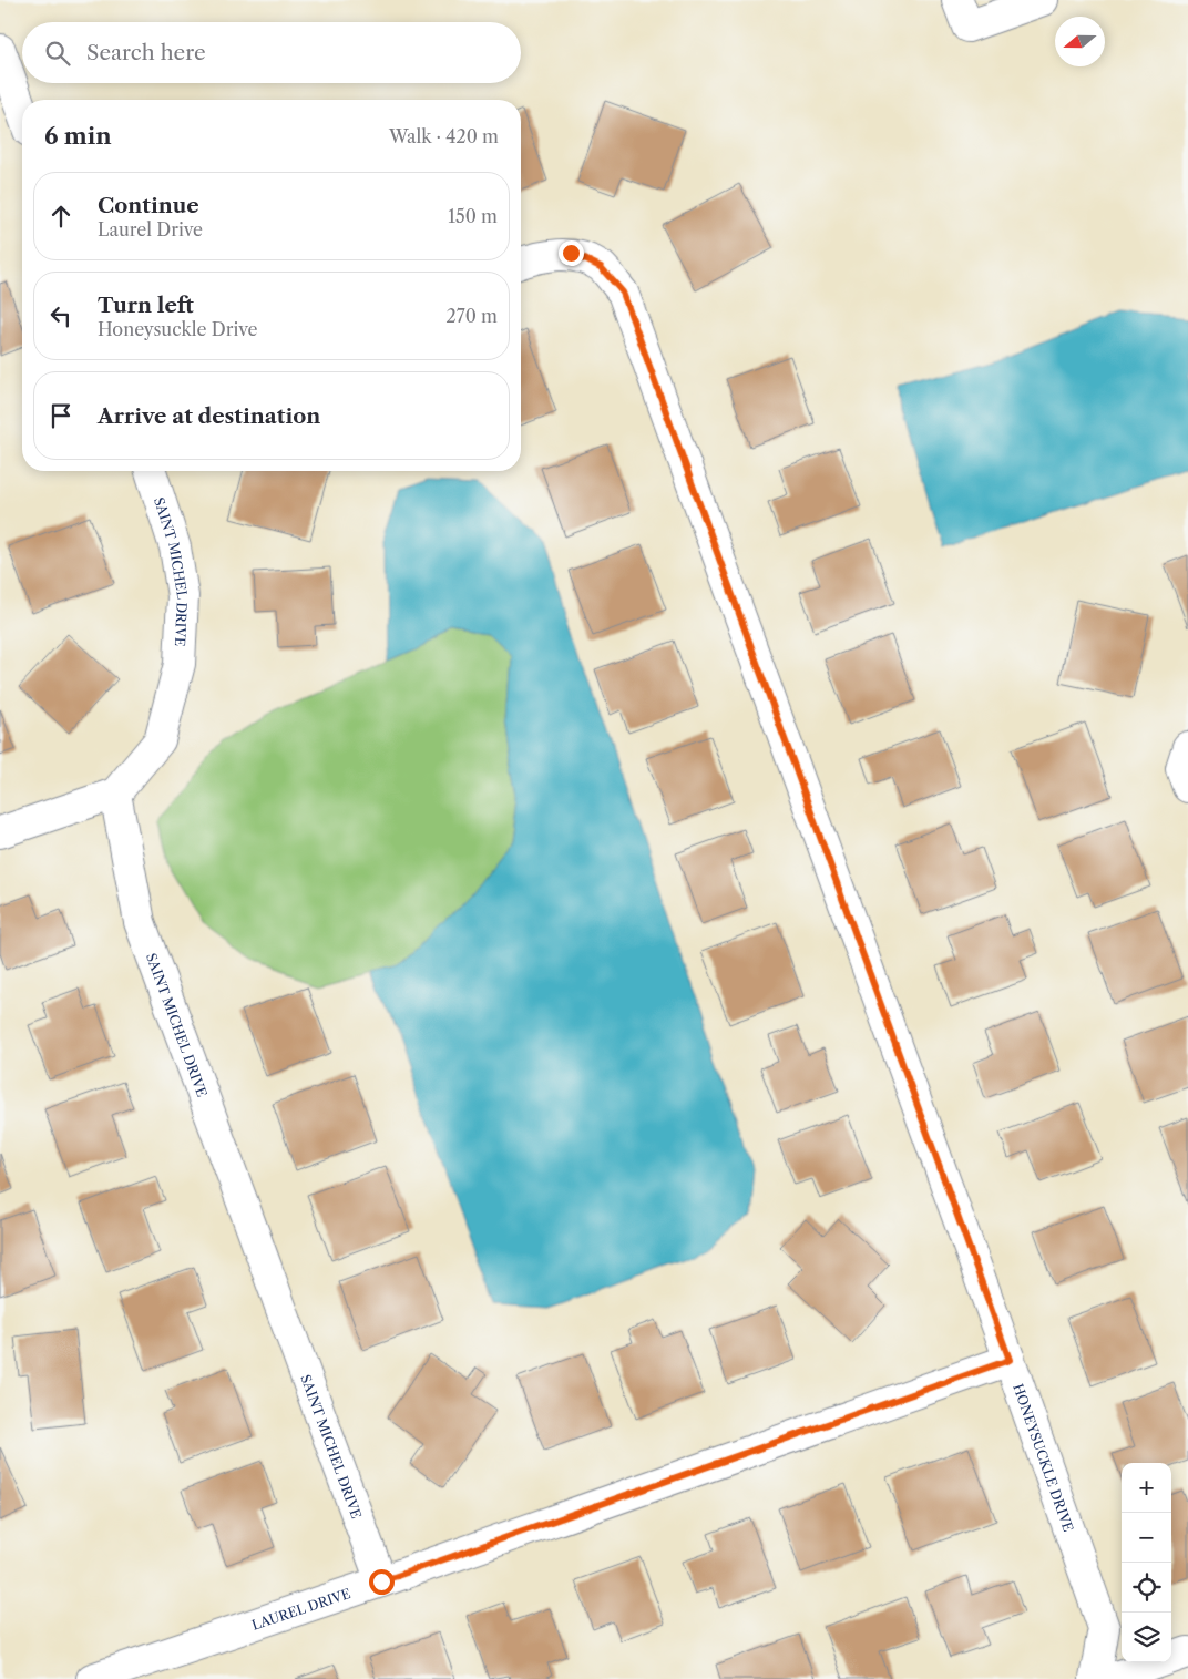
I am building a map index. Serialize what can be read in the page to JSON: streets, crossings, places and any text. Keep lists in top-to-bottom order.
{
  "streets": {
    "street": ["SAINT MICHEL DRIVE", "HONEYSUCKLE DRIVE", "LAUREL DRIVE"]
  },
  "crossings": [
    ["SAINT MICHEL DRIVE", "LAUREL DRIVE"],
    ["HONEYSUCKLE DRIVE", "LAUREL DRIVE"]
  ],
  "north": "left",
  "page": {
    "search": "Search here",
    "heading": ["6 min", "Walk · 420 m"],
    "list": [
      ["Continue", "Laurel Drive", "150 m"],
      ["Turn left", "Honeysuckle Drive", "270 m"],
      "Arrive at destination"
    ],
    "map_buttons": ["+", "−"]
  }
}
